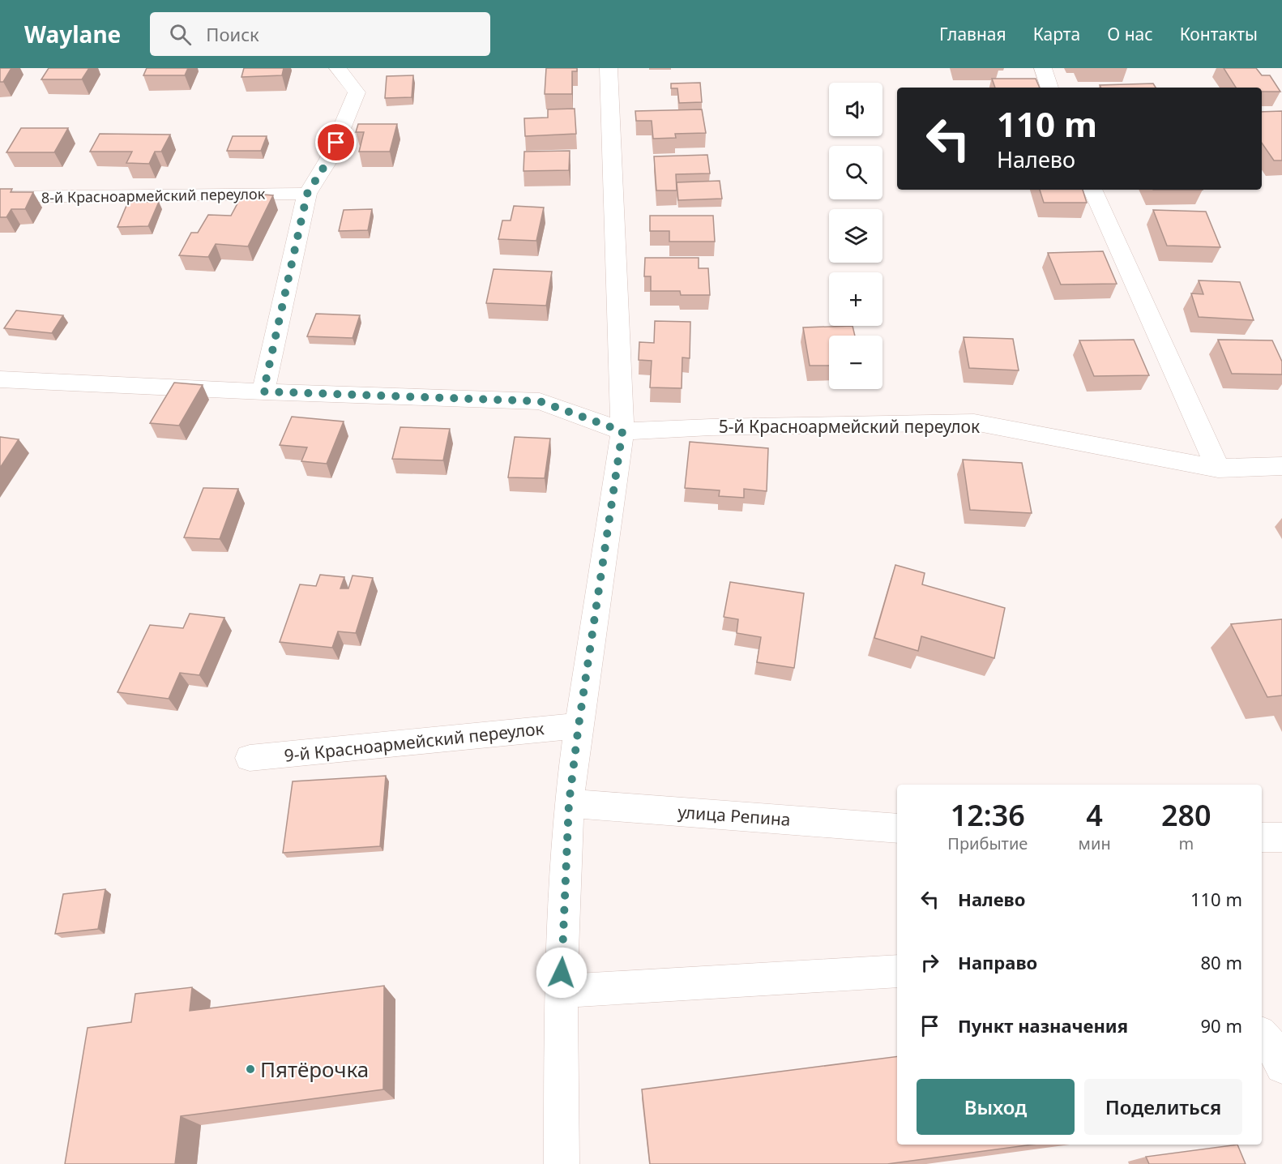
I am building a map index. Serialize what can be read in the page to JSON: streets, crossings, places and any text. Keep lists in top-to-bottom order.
{
  "streets": {
    "street": [
      "8-й Красноармейский переулок",
      "5-й Красноармейский переулок",
      "9-й Красноармейский переулок",
      "улица Репина"
    ]
  },
  "places": ["Пятёрочка"],
  "page": {
    "header": "Waylane",
    "search": "Поиск",
    "nav": [
      "Главная",
      "Карта",
      "О нас",
      "Контакты"
    ],
    "map_buttons": ["+", "−"],
    "turn": ["110 m", "Налево"],
    "eta": [
      "12:36",
      "Прибытие",
      "4",
      "мин",
      "280",
      "m"
    ],
    "list": [
      {
        "name": "Налево",
        "value": "110 m"
      },
      {
        "name": "Направо",
        "value": "80 m"
      },
      {
        "name": "Пункт назначения",
        "value": "90 m"
      }
    ],
    "buttons": ["Выход", "Поделиться"]
  }
}
